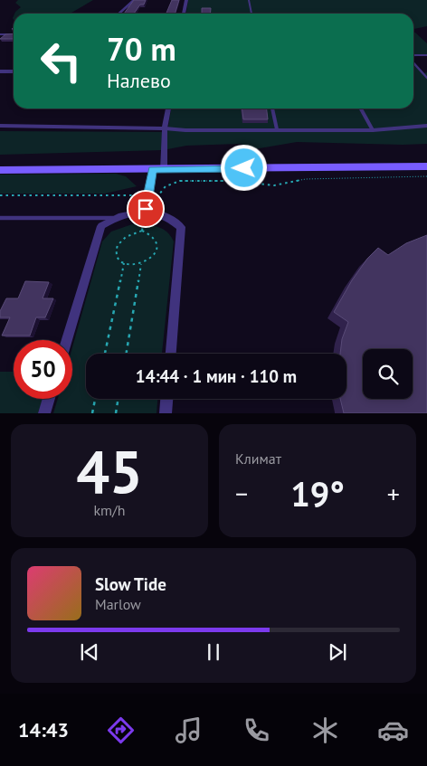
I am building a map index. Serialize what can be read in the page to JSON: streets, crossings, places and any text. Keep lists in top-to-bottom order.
{
  "page": {
    "turn": ["70 m", "Налево"],
    "limit": "50",
    "trip": "14:44 · 1 мин · 110 m",
    "tile": [
      ["45", "km/h"],
      "Климат"
    ],
    "heat": ["−", "19°", "+"],
    "song": ["Slow Tide", "Marlow"],
    "tabs": "14:43"
  }
}
